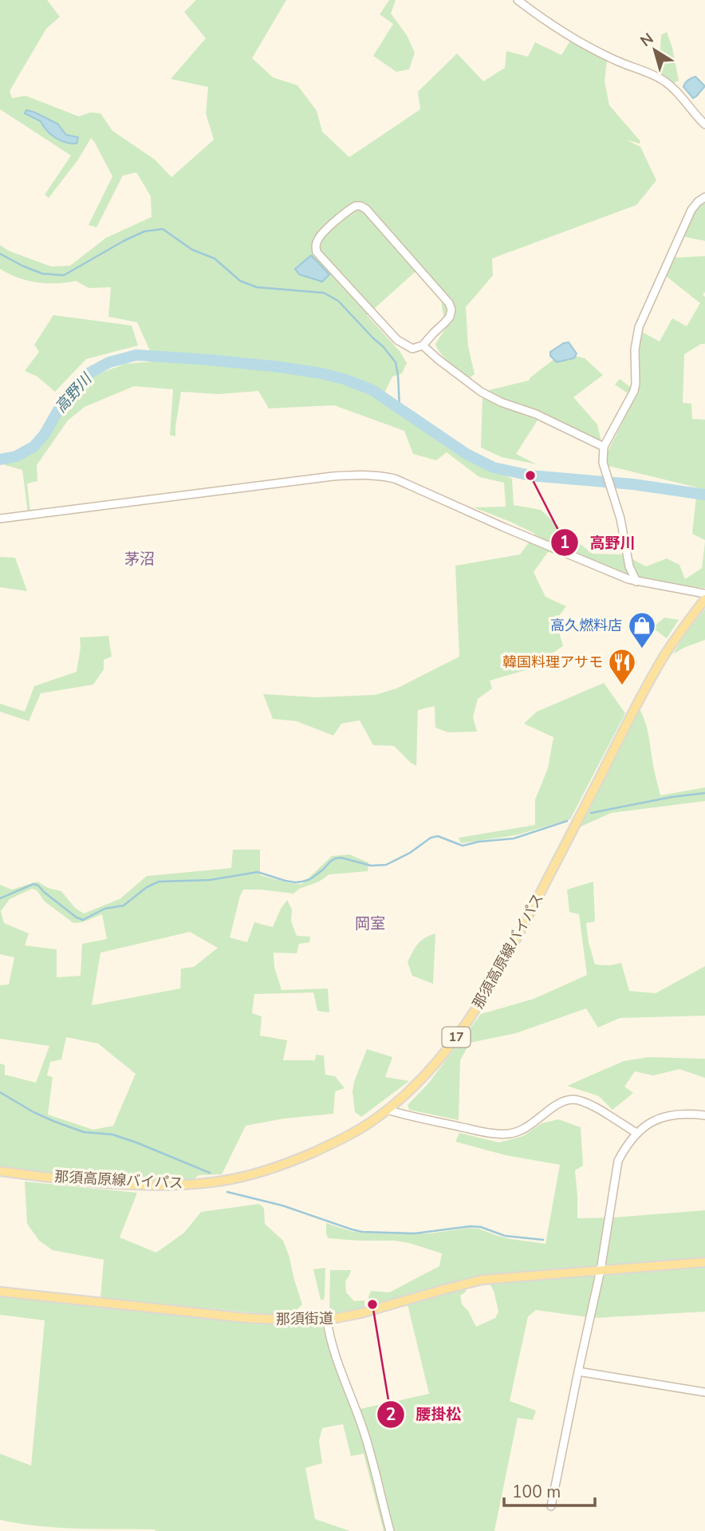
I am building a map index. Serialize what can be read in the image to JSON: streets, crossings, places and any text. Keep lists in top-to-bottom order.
{
  "streets": {
    "main road": ["那須高原線バイパス", "17", "那須街道"]
  },
  "districts": ["茅沼", "岡室"],
  "water": ["高野川"],
  "places": {
    "other": ["高野川", "腰掛松"],
    "shop": ["高久燃料店"],
    "restaurant": ["韓国料理アサモ"]
  },
  "scale_bar": "100 m",
  "north": "top left"
}
